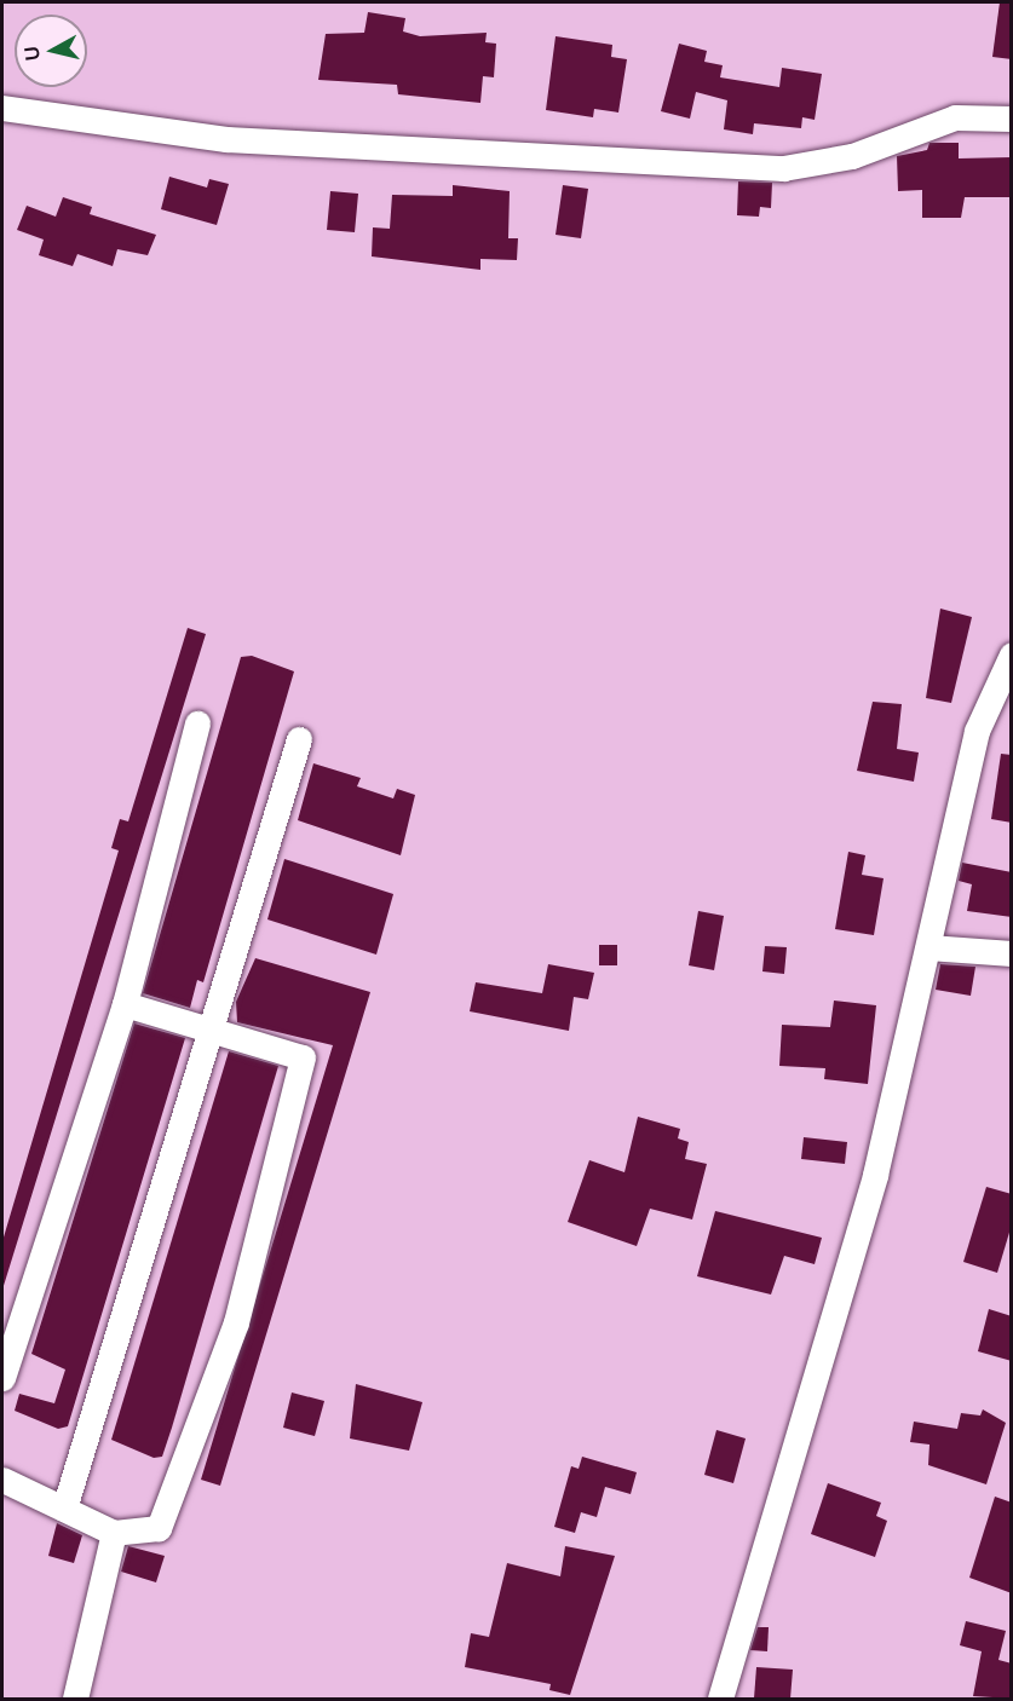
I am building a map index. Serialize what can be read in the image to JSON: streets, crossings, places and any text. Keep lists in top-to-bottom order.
{
  "north": "left"
}
